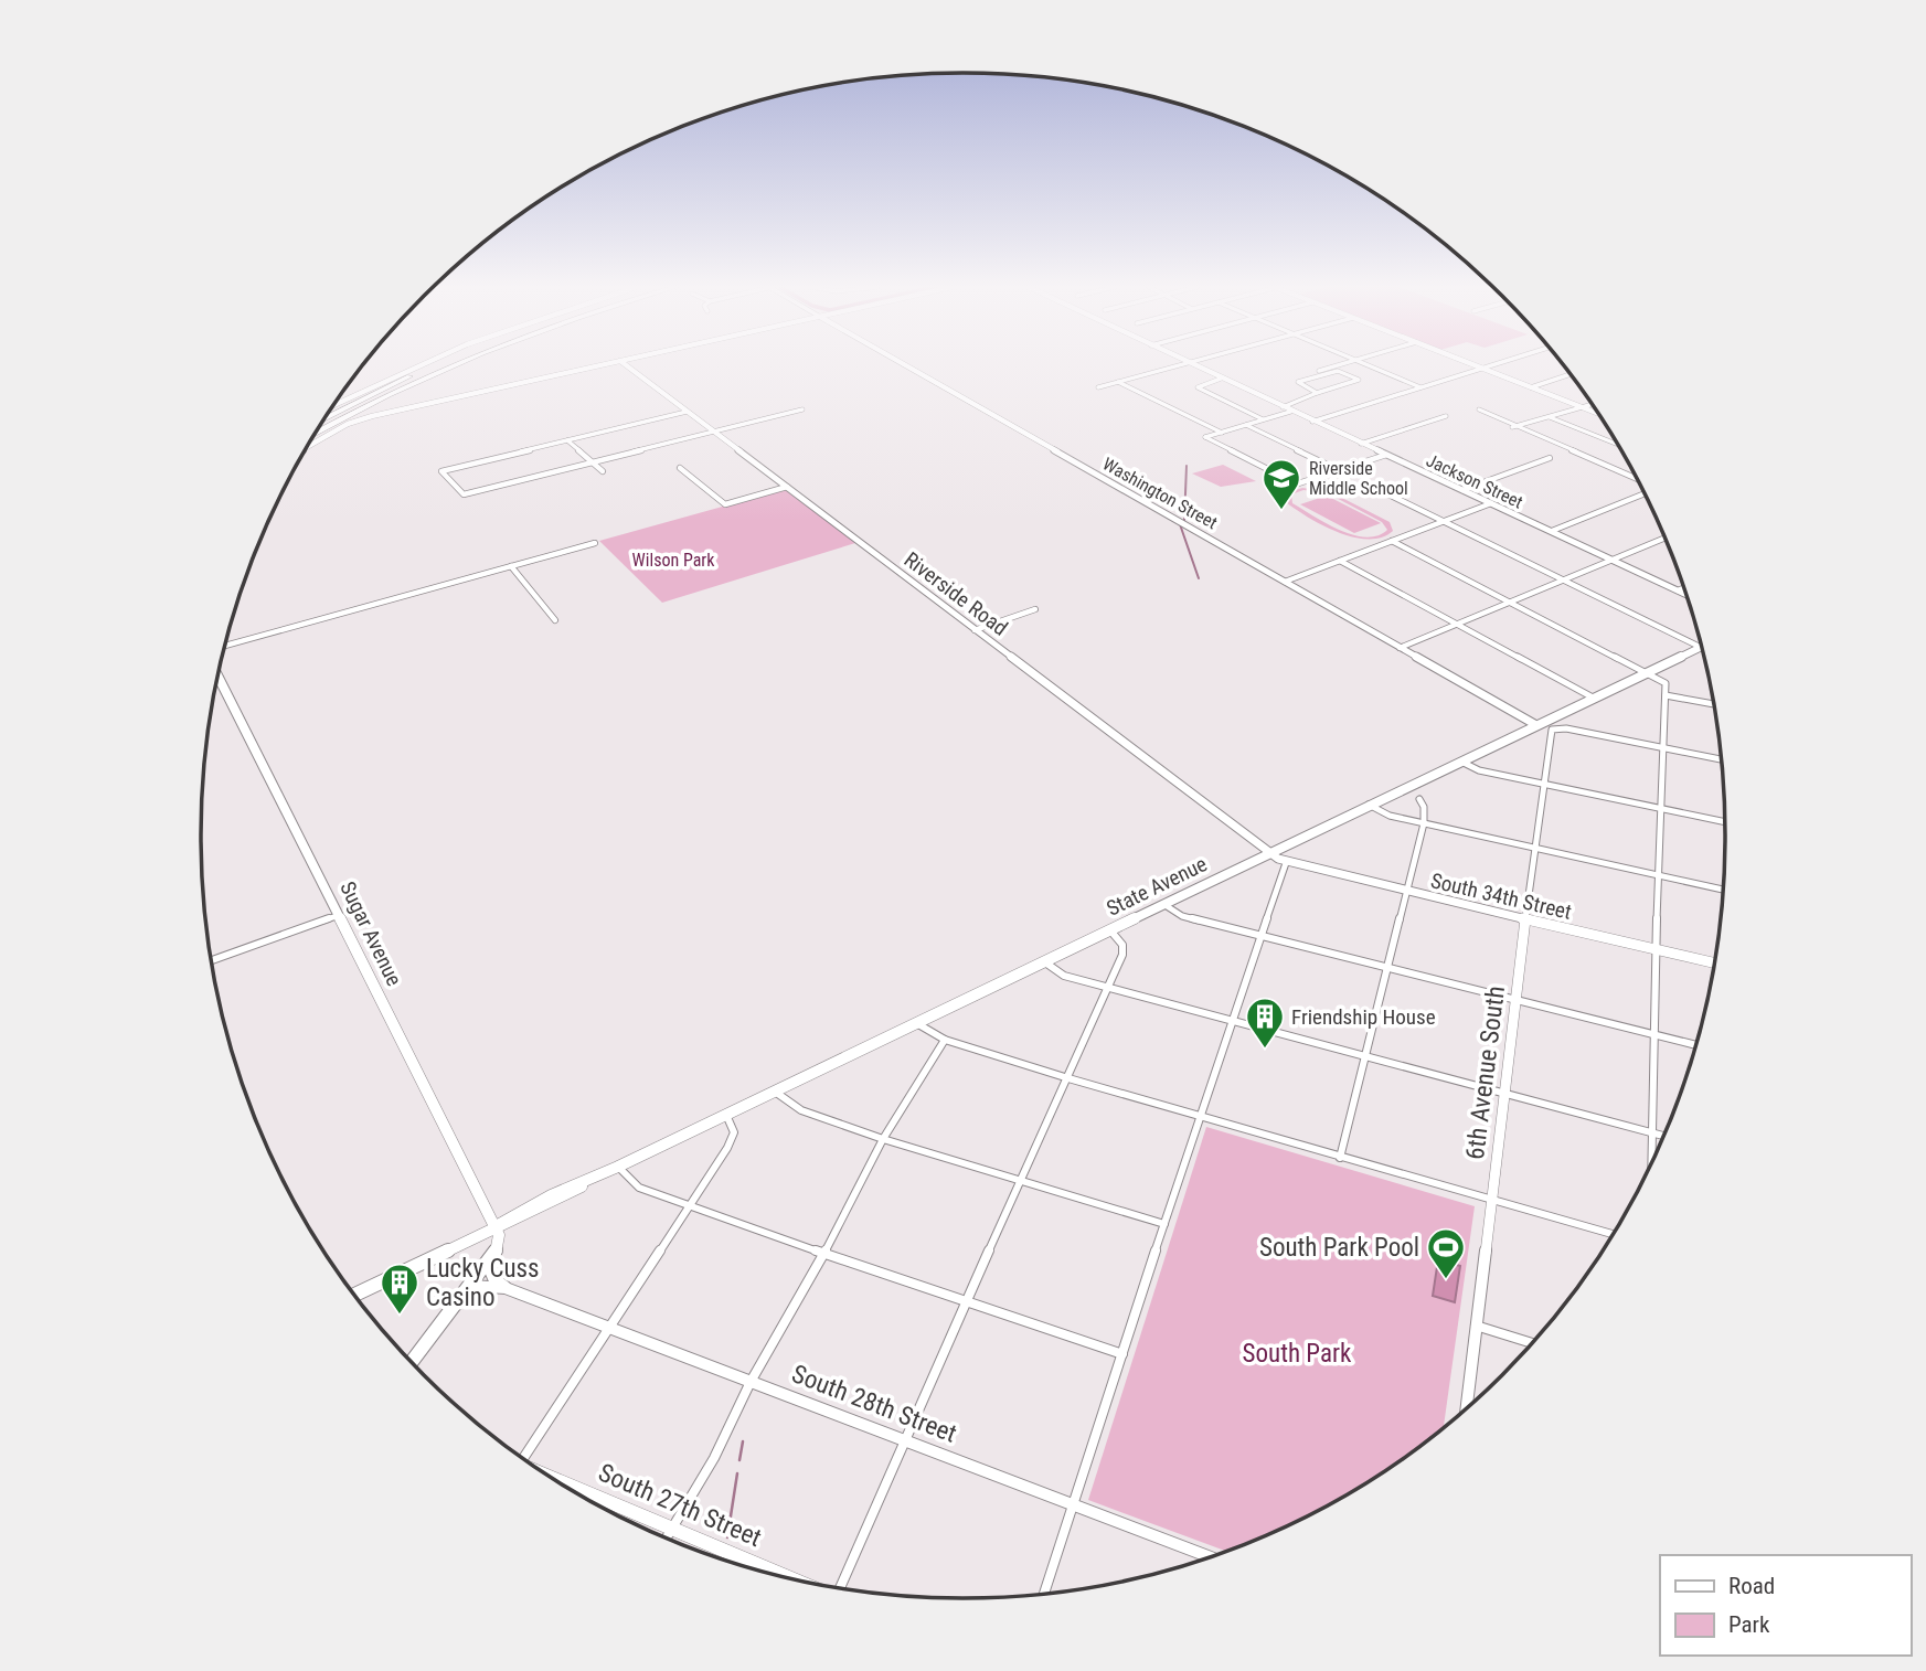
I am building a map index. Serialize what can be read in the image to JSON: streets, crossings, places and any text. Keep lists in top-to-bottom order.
{
  "streets": {
    "main road": ["State Avenue", "Sugar Avenue", "South 27th Street"],
    "street": [
      "Jackson Street",
      "Washington Street",
      "Riverside Road",
      "South 34th Street",
      "6th Avenue South",
      "South 28th Street"
    ]
  },
  "crossings": [
    ["Washington Street", "State Avenue"],
    ["Riverside Road", "State Avenue"],
    ["Riverside Road", "South 34th Street"],
    ["State Avenue", "South 34th Street"],
    ["State Avenue", "Sugar Avenue"],
    ["South 34th Street", "6th Avenue South"]
  ],
  "parks": ["Wilson Park", "South Park"],
  "places": {
    "school or university": ["Riverside Middle School"],
    "building": ["Friendship House", "Lucky Cuss Casino"],
    "sports": ["South Park Pool"]
  },
  "legend": ["Road", "Park"]
}
